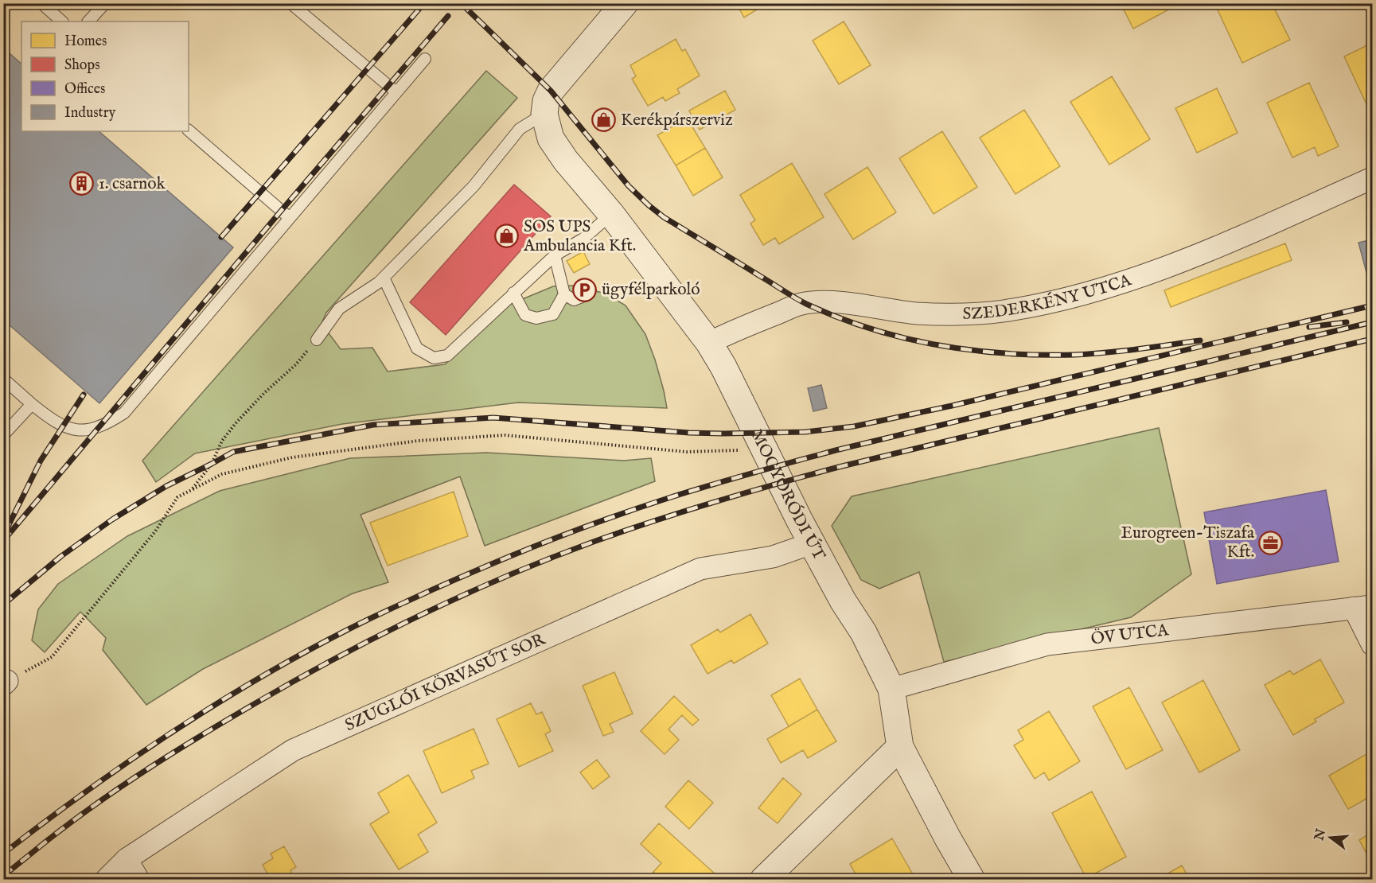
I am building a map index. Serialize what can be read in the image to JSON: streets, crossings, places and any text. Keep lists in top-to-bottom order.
{
  "streets": {
    "street": [
      "SZEDERKÉNY UTCA",
      "MOGYORÓDI ÚT",
      "ÖV UTCA",
      "SZUGLÓI KÖRVASÚT SOR"
    ]
  },
  "crossings": [
    ["SZEDERKÉNY UTCA", "MOGYORÓDI ÚT"],
    ["MOGYORÓDI ÚT", "ÖV UTCA"],
    ["MOGYORÓDI ÚT", "SZUGLÓI KÖRVASÚT SOR"]
  ],
  "places": {
    "shop": ["Kerékpárszerviz", "SOS UPS Ambulancia Kft."],
    "building": ["1. csarnok"],
    "parking": ["ügyfélparkoló"],
    "office": ["Eurogreen-Tiszafa Kft."]
  },
  "legend": [
    "Homes",
    "Shops",
    "Offices",
    "Industry"
  ],
  "north": "left"
}
